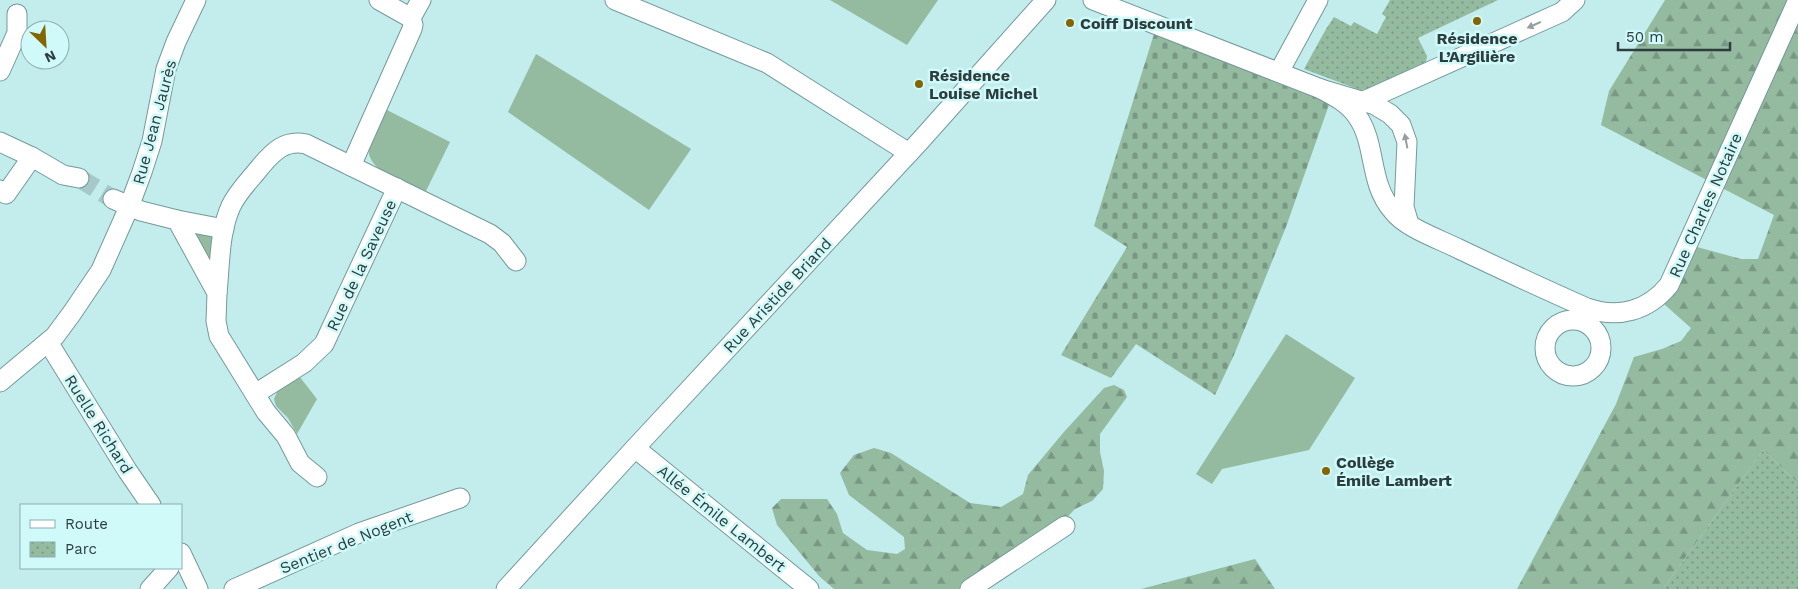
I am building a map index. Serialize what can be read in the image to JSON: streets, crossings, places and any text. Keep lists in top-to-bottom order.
{
  "streets": {
    "street": [
      "Rue Jean Jaurès",
      "Rue Charles Notaire",
      "Rue de la Saveuse",
      "Rue Aristide Briand",
      "Ruelle Richard",
      "Allée Émile Lambert",
      "Sentier de Nogent"
    ]
  },
  "crossings": [
    ["Rue Jean Jaurès", "Ruelle Richard"],
    ["Rue Aristide Briand", "Allée Émile Lambert"]
  ],
  "places": [
    "Résidence L’Argilière",
    "Coiff Discount",
    "Résidence Louise Michel",
    "Collège Émile Lambert"
  ],
  "legend": ["Route", "Parc"],
  "scale_bar": "50 m",
  "north": "bottom right"
}
